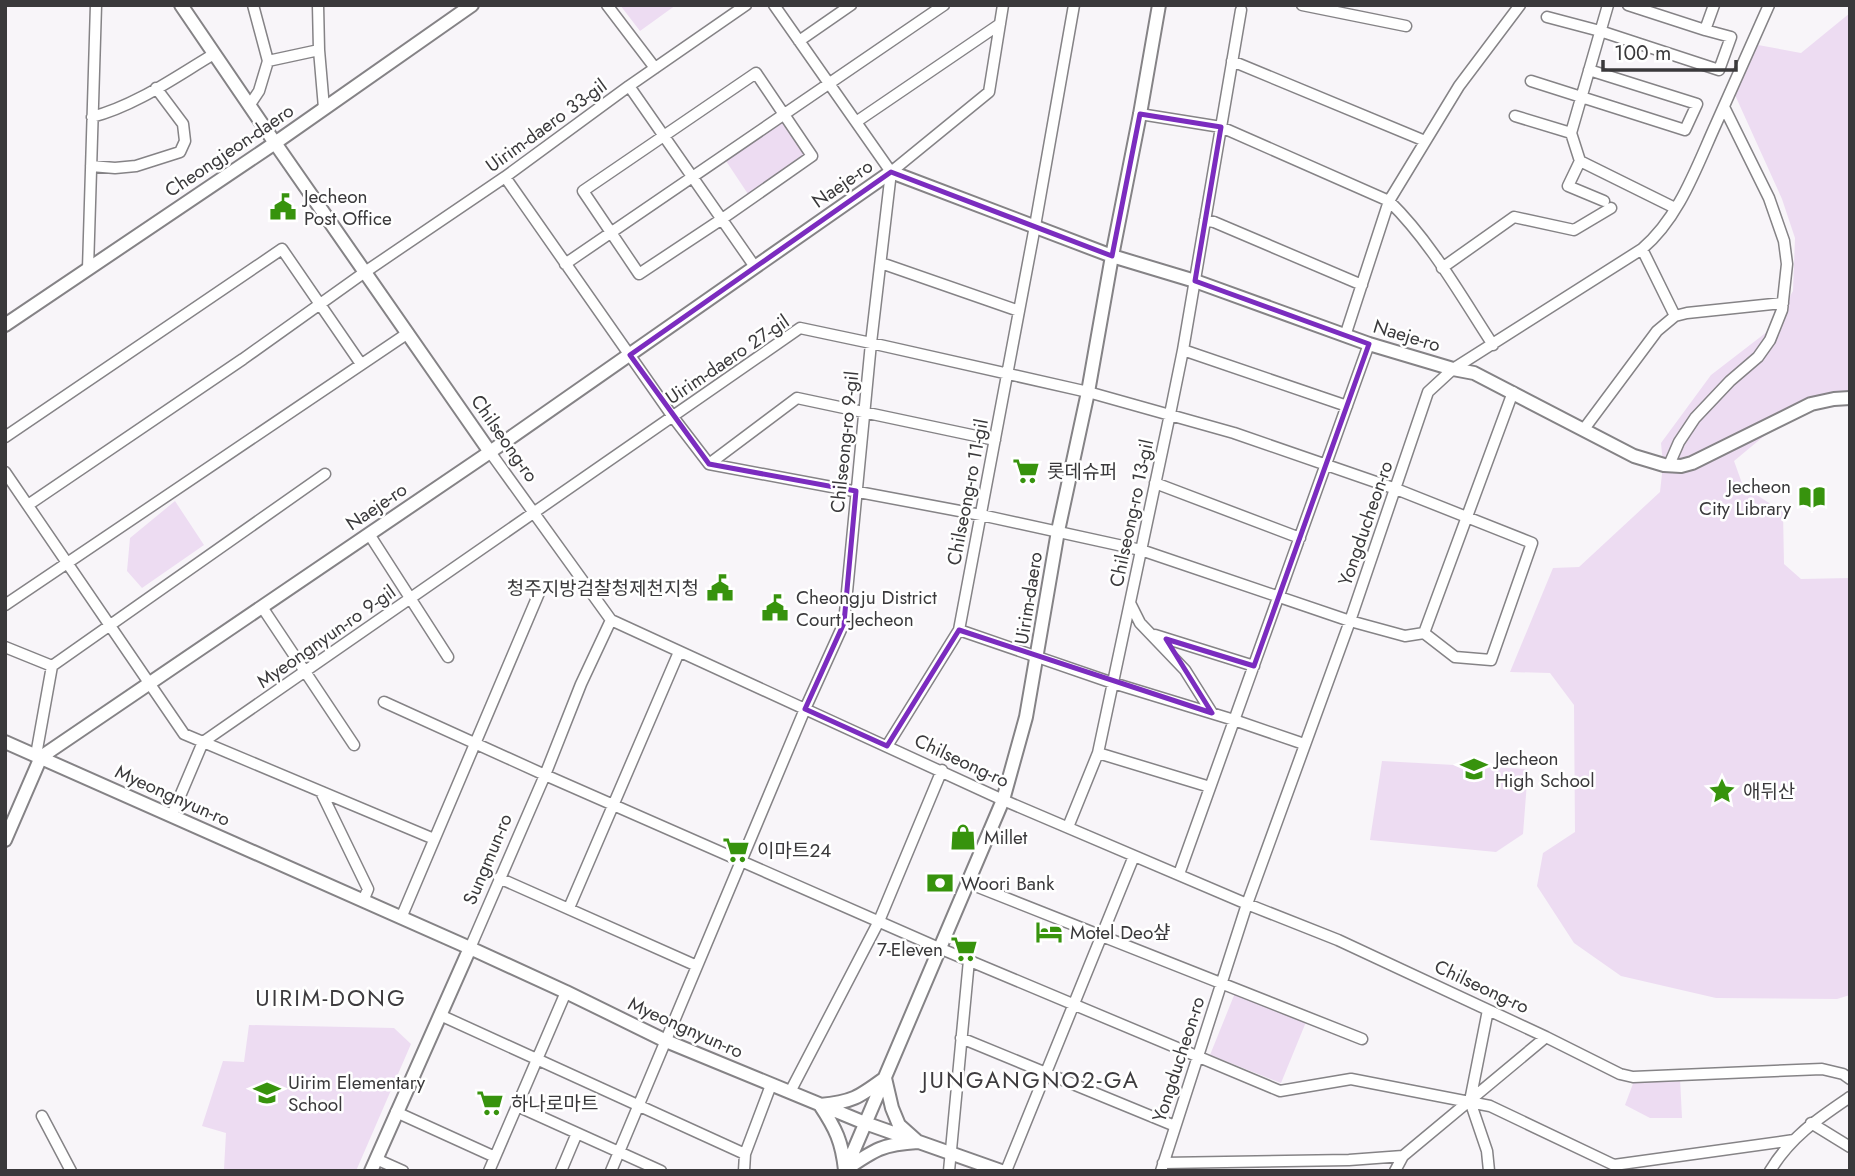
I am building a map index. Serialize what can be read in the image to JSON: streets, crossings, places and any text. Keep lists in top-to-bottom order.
{
  "streets": {
    "street": [
      "Uirim-daero 33-gil",
      "Cheongjeon-daero",
      "Naeje-ro",
      "Uirim-daero 27-gil",
      "Chilseong-ro",
      "Chilseong-ro 9-gil",
      "Chilseong-ro 11-gil",
      "Chilseong-ro 13-gil",
      "Yongducheon-ro",
      "Uirim-daero",
      "Myeongnyun-ro 9-gil",
      "Myeongnyun-ro",
      "Sungmun-ro"
    ]
  },
  "crossings": [
    ["Uirim-daero 33-gil", "Chilseong-ro"],
    ["Cheongjeon-daero", "Chilseong-ro"],
    ["Naeje-ro", "Chilseong-ro"],
    ["Naeje-ro", "Chilseong-ro 9-gil"],
    ["Naeje-ro", "Chilseong-ro 11-gil"],
    ["Naeje-ro", "Chilseong-ro 13-gil"],
    ["Naeje-ro", "Yongducheon-ro"],
    ["Naeje-ro", "Uirim-daero"],
    ["Naeje-ro", "Myeongnyun-ro"],
    ["Uirim-daero 27-gil", "Chilseong-ro"],
    ["Uirim-daero 27-gil", "Chilseong-ro 9-gil"],
    ["Uirim-daero 27-gil", "Chilseong-ro 11-gil"],
    ["Uirim-daero 27-gil", "Chilseong-ro 13-gil"],
    ["Uirim-daero 27-gil", "Yongducheon-ro"],
    ["Uirim-daero 27-gil", "Uirim-daero"],
    ["Uirim-daero 27-gil", "Myeongnyun-ro 9-gil"],
    ["Chilseong-ro", "Chilseong-ro 9-gil"],
    ["Chilseong-ro", "Chilseong-ro 11-gil"],
    ["Chilseong-ro", "Chilseong-ro 13-gil"],
    ["Chilseong-ro", "Yongducheon-ro"],
    ["Chilseong-ro", "Uirim-daero"],
    ["Chilseong-ro", "Myeongnyun-ro 9-gil"],
    ["Chilseong-ro", "Sungmun-ro"],
    ["Chilseong-ro 9-gil", "Myeongnyun-ro"],
    ["Uirim-daero", "Myeongnyun-ro"],
    ["Myeongnyun-ro", "Sungmun-ro"]
  ],
  "districts": ["UIRIM-DONG", "JUNGANGNO2-GA"],
  "places": {
    "public building": ["Jecheon Post Office", "청주지방검찰청제천지청", "Cheongju District Court -Jecheon"],
    "supermarket": [
      "롯데슈퍼",
      "이마트24",
      "7-Eleven",
      "하나로마트"
    ],
    "library": ["Jecheon City Library"],
    "school or university": ["Jecheon High School", "Uirim Elementary School"],
    "place": ["애뒤산"],
    "shop": ["Millet"],
    "bank": ["Woori Bank"],
    "hotel": ["Motel Deo샾"]
  },
  "scale_bar": "100 m"
}
